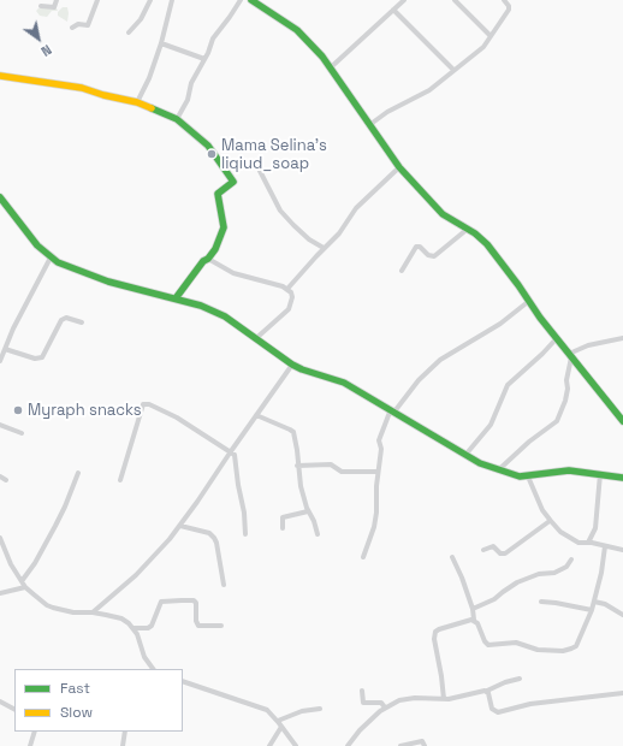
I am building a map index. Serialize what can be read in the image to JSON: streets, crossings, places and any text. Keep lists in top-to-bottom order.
{
  "places": ["Mama Selina's liqiud_soap", "Myraph snacks"],
  "legend": ["Fast", "Slow"],
  "north": "bottom right"
}
